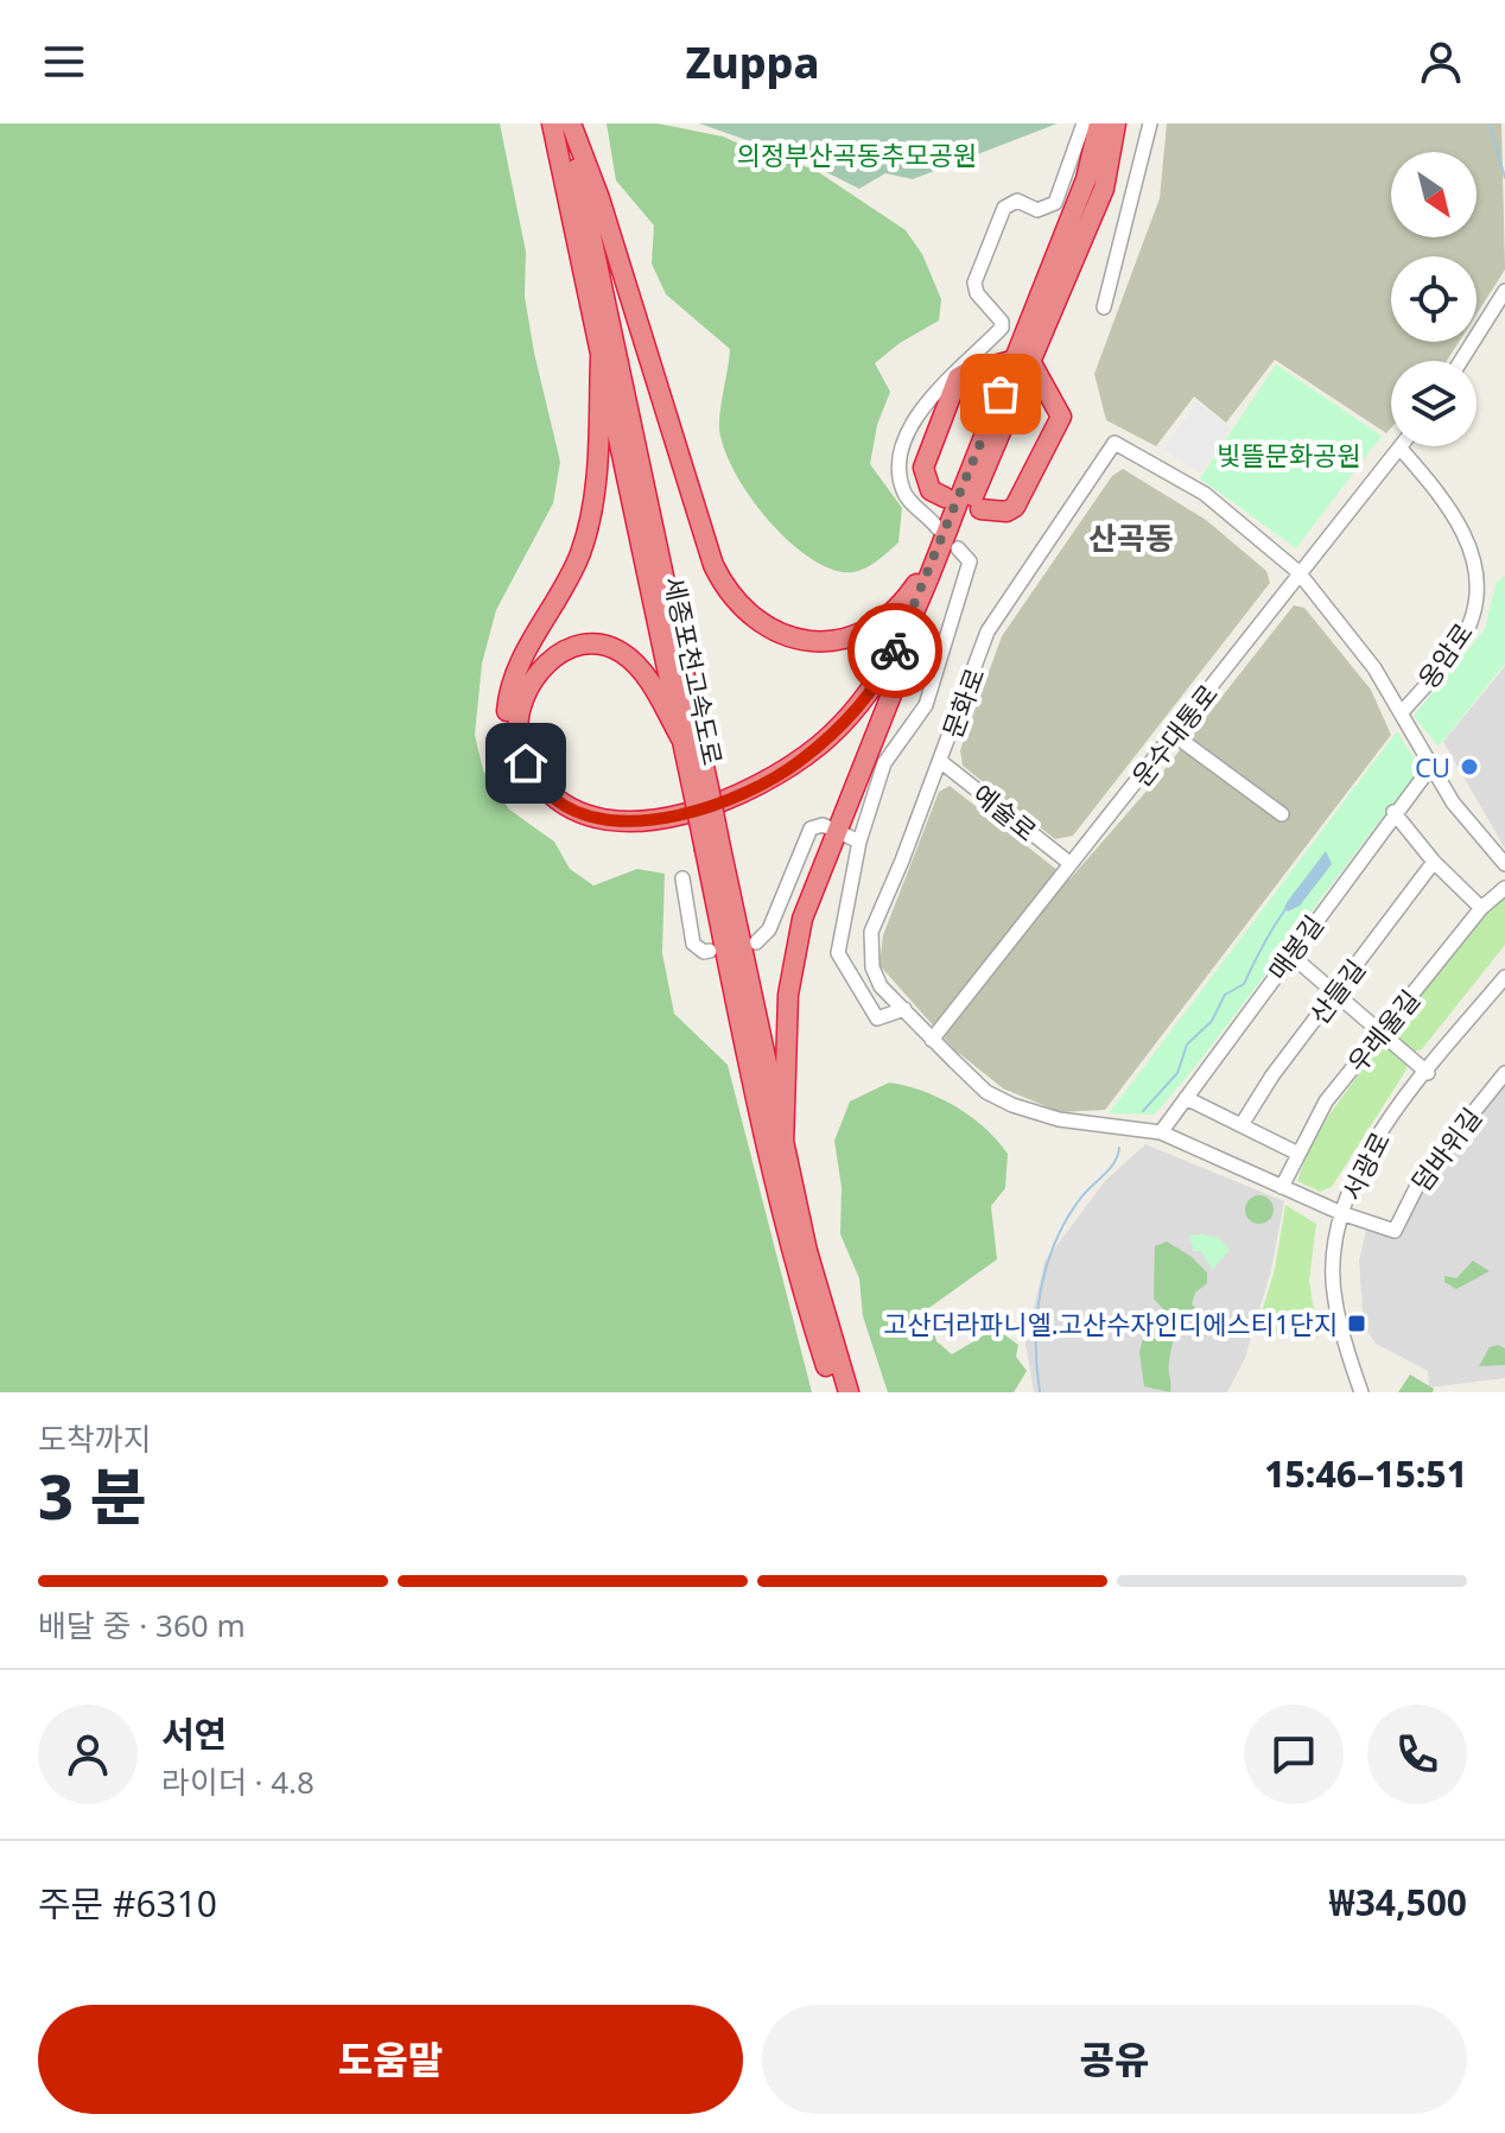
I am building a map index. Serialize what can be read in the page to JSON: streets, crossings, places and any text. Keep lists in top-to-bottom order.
{
  "streets": {
    "highway": ["세종포천고속도로"],
    "street": [
      "옹암로",
      "문화로",
      "운수대통로",
      "예술로",
      "매봉길",
      "산들길",
      "우레울길",
      "덤바위길",
      "서광로"
    ]
  },
  "crossings": [
    ["옹암로", "문화로"],
    ["옹암로", "운수대통로"],
    ["문화로", "운수대통로"],
    ["문화로", "예술로"],
    ["문화로", "매봉길"],
    ["문화로", "우레울길"],
    ["문화로", "덤바위길"],
    ["문화로", "서광로"],
    ["운수대통로", "예술로"]
  ],
  "districts": ["산곡동"],
  "parks": ["의정부산곡동추모공원", "빛뜰문화공원"],
  "places": {
    "other": ["CU"],
    "transit": ["고산더라파니엘.고산수자인디에스티1단지"]
  },
  "north": "bottom right",
  "page": {
    "header": "Zuppa",
    "heading": ["3 분", "도착까지", "15:46–15:51"],
    "panel": [
      "서연",
      "라이더 · 4.8",
      "주문 #6310",
      "₩34,500"
    ],
    "bar": "배달 중 · 360 m",
    "buttons": ["도움말", "공유"]
  }
}
